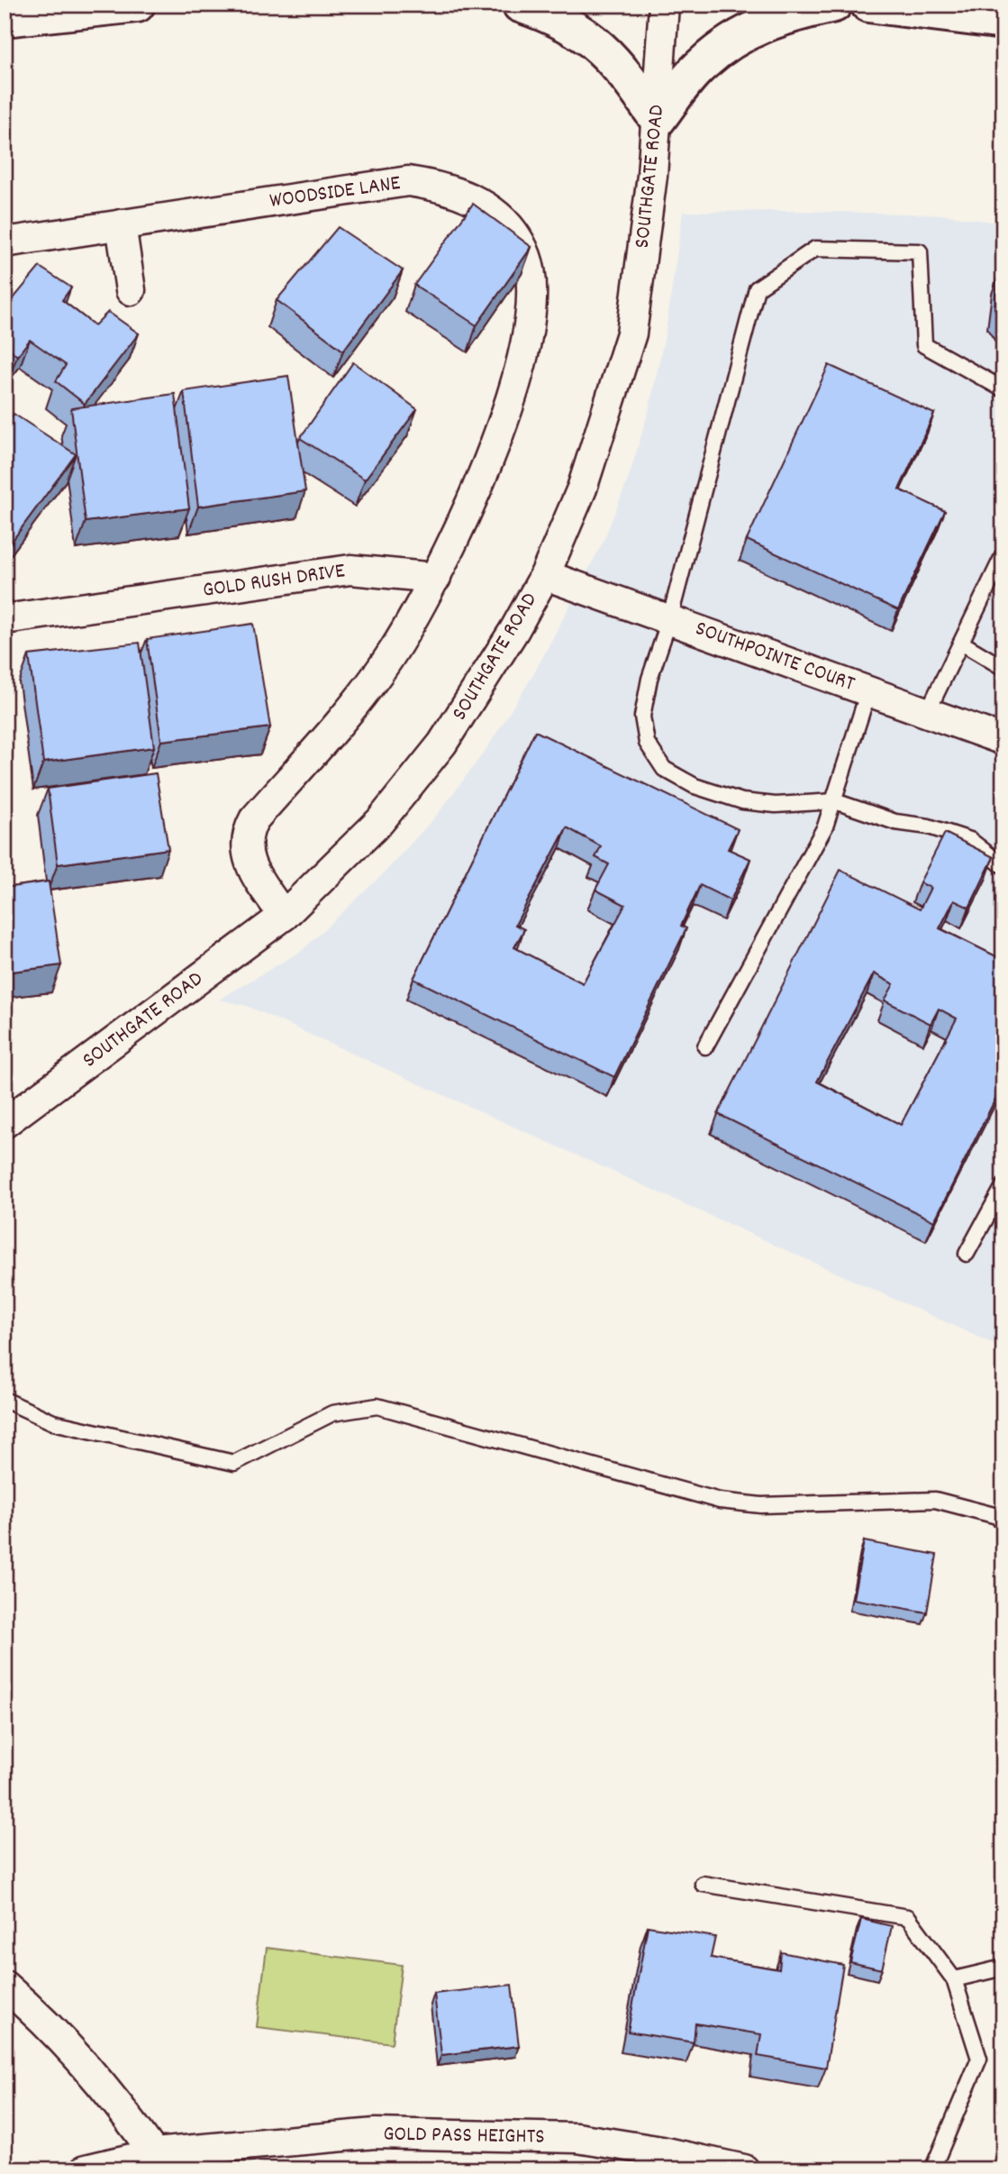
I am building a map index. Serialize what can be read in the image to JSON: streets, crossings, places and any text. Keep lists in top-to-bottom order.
{
  "streets": {
    "street": [
      "SOUTHGATE ROAD",
      "WOODSIDE LANE",
      "GOLD RUSH DRIVE",
      "SOUTHPOINTE COURT",
      "GOLD PASS HEIGHTS"
    ]
  },
  "crossings": [
    ["SOUTHGATE ROAD", "SOUTHPOINTE COURT"],
    ["WOODSIDE LANE", "GOLD RUSH DRIVE"]
  ]
}
